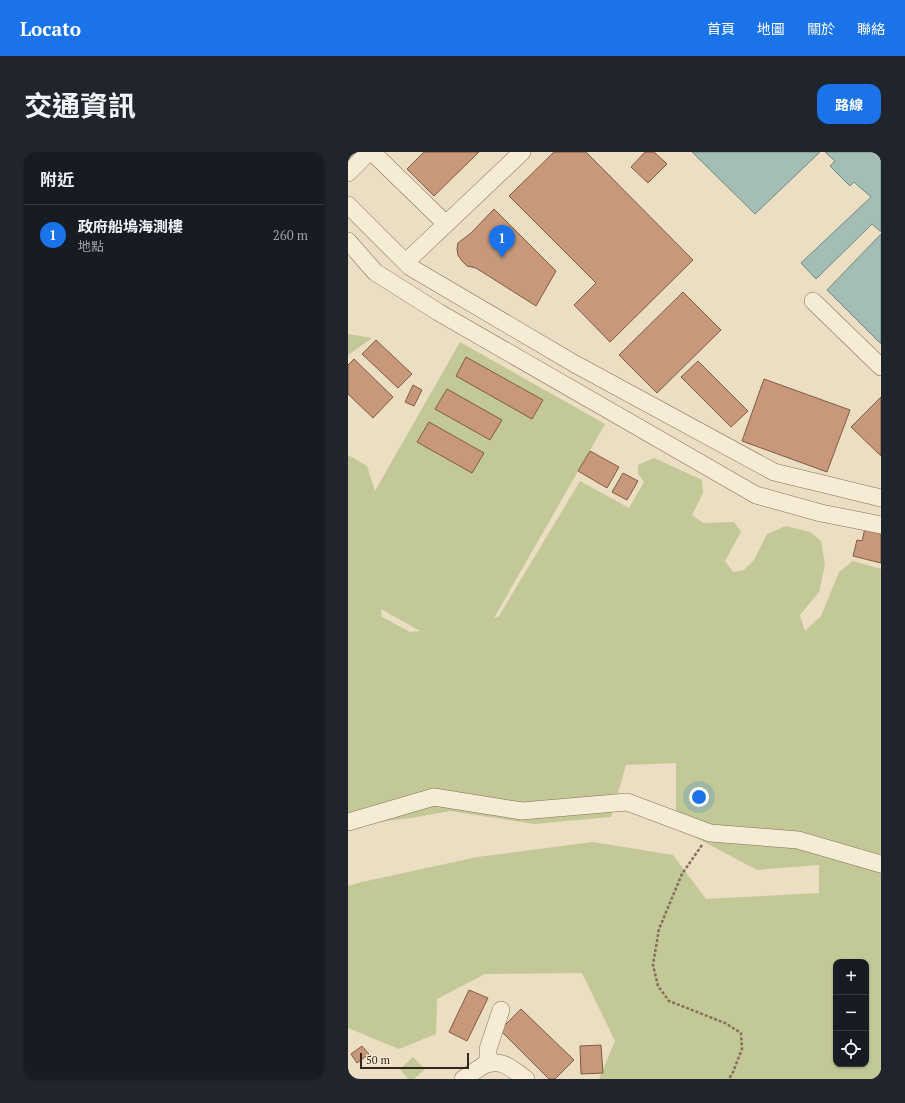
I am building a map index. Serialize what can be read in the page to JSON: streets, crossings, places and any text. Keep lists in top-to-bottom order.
{
  "scale_bar": "50 m",
  "page": {
    "header": "Locato",
    "nav": [
      "首頁",
      "地圖",
      "關於",
      "聯絡"
    ],
    "title": "交通資訊",
    "buttons": "路線",
    "heading": "附近",
    "list": [
      {
        "mark": "1",
        "name": "政府船塢海測樓",
        "note": "地點",
        "value": "260 m"
      }
    ],
    "pins": "1",
    "map_buttons": ["+", "−"],
    "scale": "50 m"
  }
}
